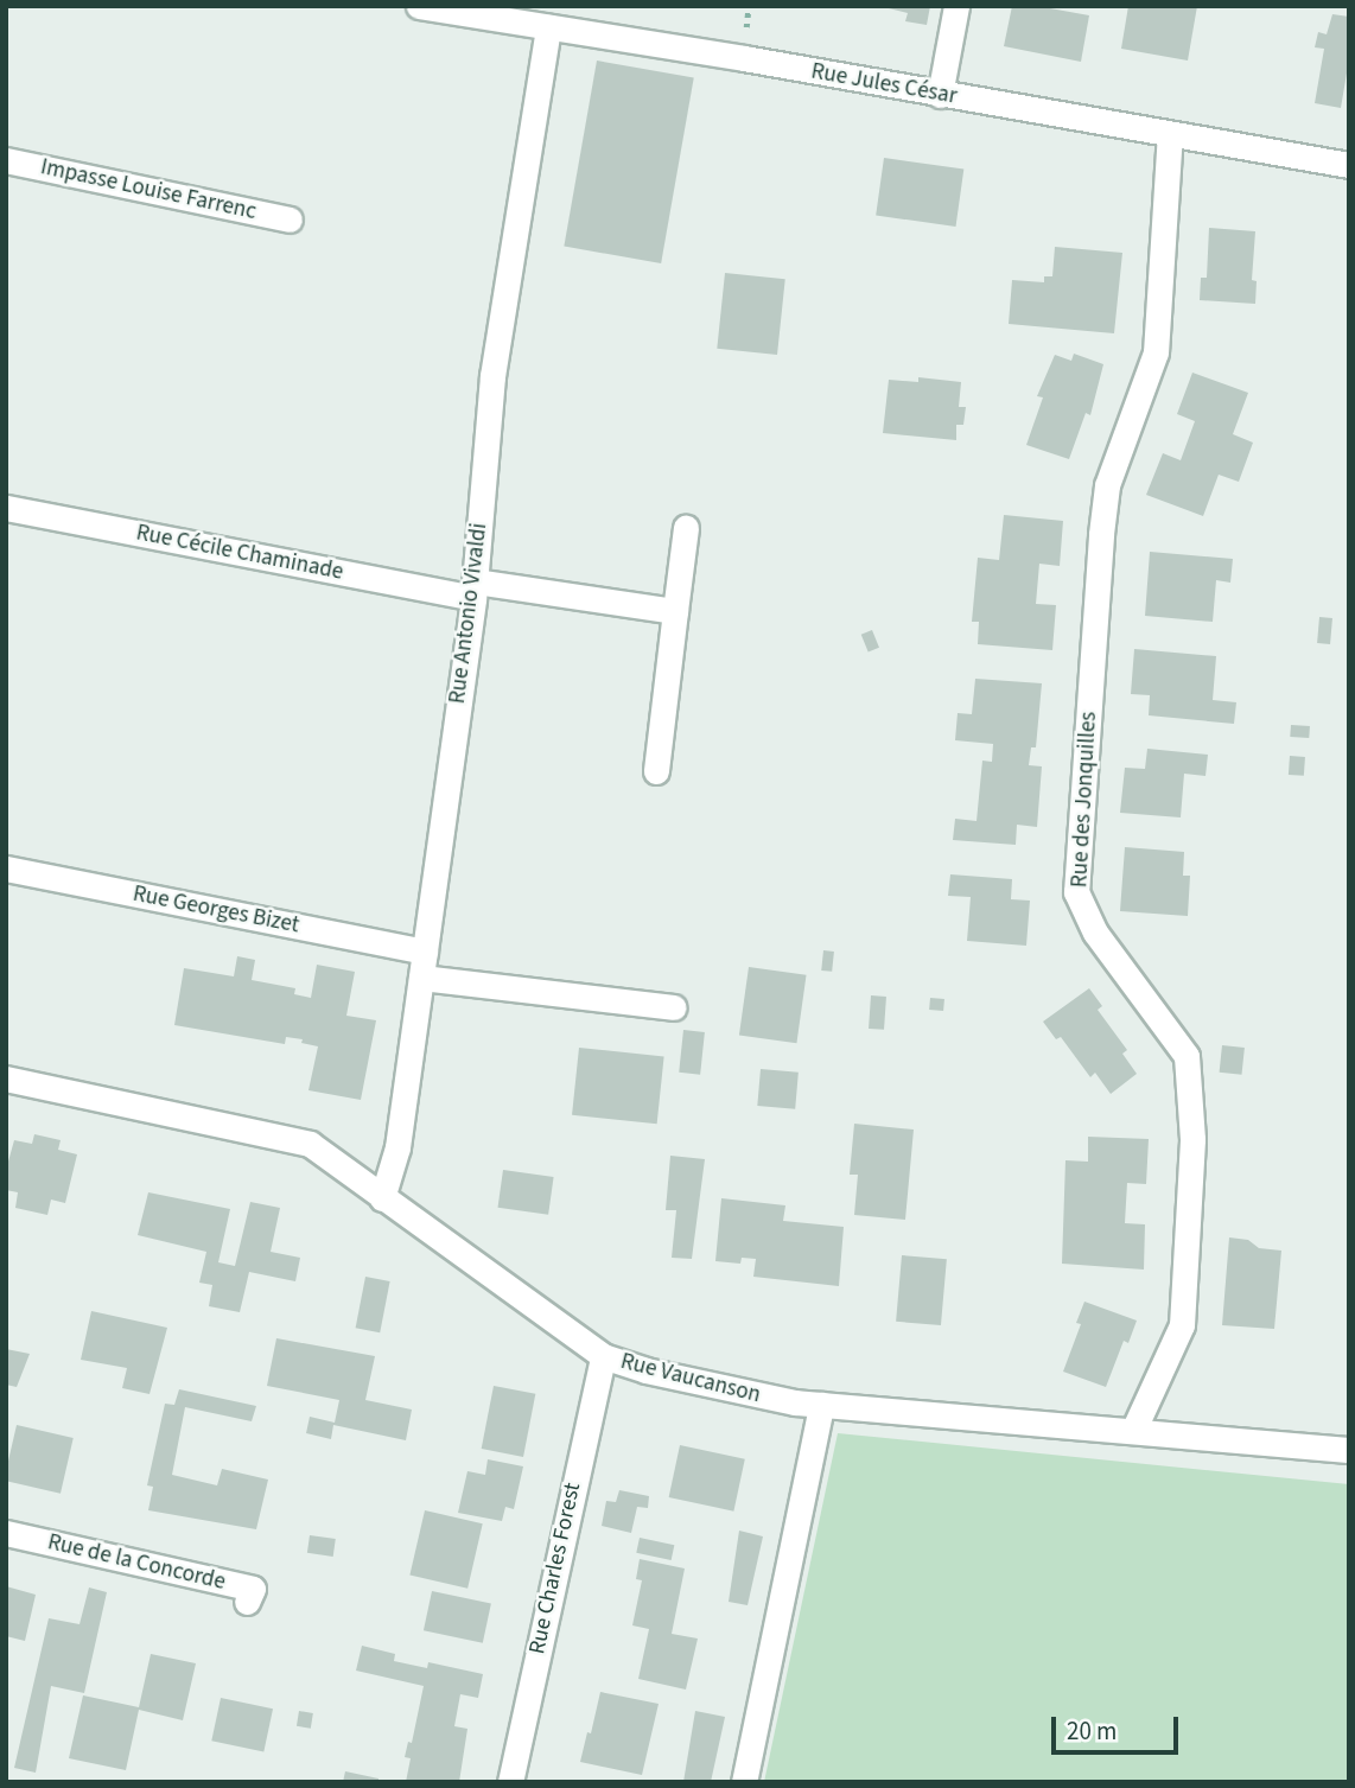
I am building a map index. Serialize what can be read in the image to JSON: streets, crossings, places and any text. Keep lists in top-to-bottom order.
{
  "streets": {
    "street": [
      "Rue Jules César",
      "Impasse Louise Farrenc",
      "Rue Cécile Chaminade",
      "Rue Antonio Vivaldi",
      "Rue des Jonquilles",
      "Rue Georges Bizet",
      "Rue Vaucanson",
      "Rue de la Concorde",
      "Rue Charles Forest"
    ]
  },
  "crossings": [
    ["Rue Jules César", "Rue Antonio Vivaldi"],
    ["Rue Jules César", "Rue des Jonquilles"],
    ["Rue Cécile Chaminade", "Rue Antonio Vivaldi"],
    ["Rue Antonio Vivaldi", "Rue Georges Bizet"],
    ["Rue Antonio Vivaldi", "Rue Vaucanson"],
    ["Rue des Jonquilles", "Rue Vaucanson"],
    ["Rue Vaucanson", "Rue Charles Forest"]
  ],
  "scale_bar": "20 m"
}
